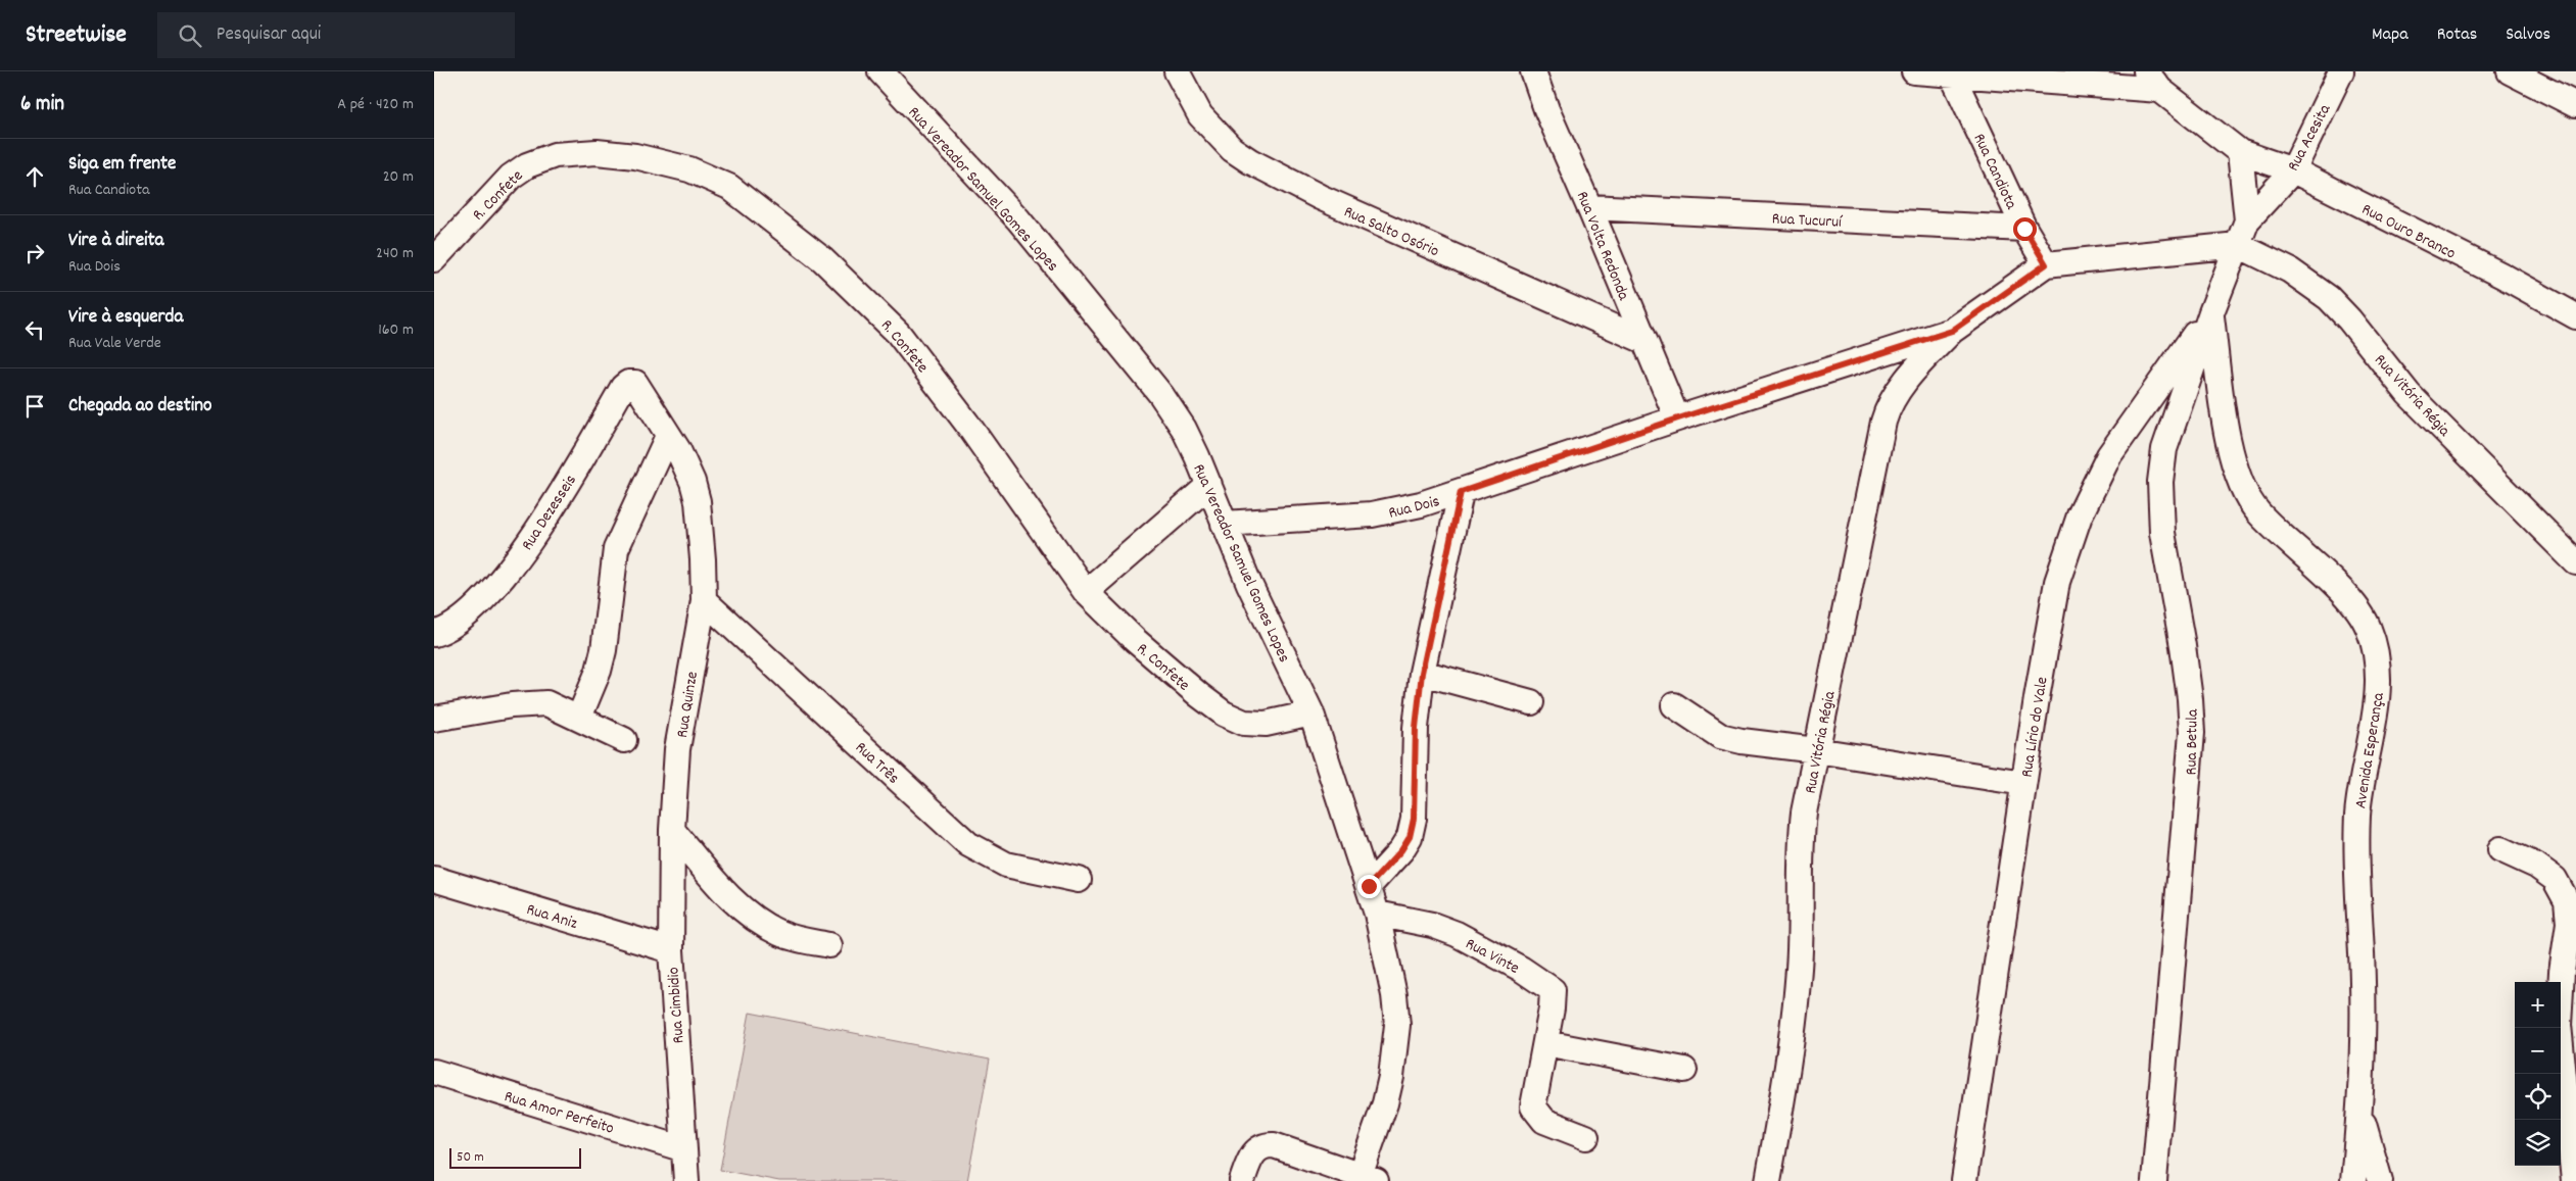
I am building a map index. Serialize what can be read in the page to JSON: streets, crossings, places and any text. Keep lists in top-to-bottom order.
{
  "streets": {
    "street": [
      "Rua Acesita",
      "Rua Candiota",
      "Rua Vereador Samuel Gomes Lopes",
      "R. Confete",
      "Rua Tucuruí",
      "Rua Salto Osório",
      "Rua Ouro Branco",
      "Rua Volta Redonda",
      "Rua Vitória Régia",
      "Rua Dois",
      "Rua Dezesseis",
      "Rua Quinze",
      "Rua Lírio do Vale",
      "Rua Betula",
      "Avenida Esperança",
      "Rua Três",
      "Rua Aniz",
      "Rua Vinte",
      "Rua Cimbidio",
      "Rua Amor Perfeito"
    ]
  },
  "crossings": [
    ["Rua Acesita", "Rua Ouro Branco"],
    ["Rua Candiota", "Rua Tucuruí"],
    ["Rua Candiota", "Rua Dois"],
    ["Rua Vereador Samuel Gomes Lopes", "R. Confete"],
    ["Rua Vereador Samuel Gomes Lopes", "Rua Dois"],
    ["Rua Vereador Samuel Gomes Lopes", "Rua Vinte"],
    ["Rua Tucuruí", "Rua Volta Redonda"],
    ["Rua Salto Osório", "Rua Volta Redonda"],
    ["Rua Volta Redonda", "Rua Dois"],
    ["Rua Vitória Régia", "Rua Dois"],
    ["Rua Dezesseis", "Rua Quinze"],
    ["Rua Quinze", "Rua Três"],
    ["Rua Quinze", "Rua Cimbidio"],
    ["Rua Lírio do Vale", "Rua Betula"],
    ["Rua Lírio do Vale", "Avenida Esperança"],
    ["Rua Betula", "Avenida Esperança"],
    ["Rua Aniz", "Rua Cimbidio"],
    ["Rua Cimbidio", "Rua Amor Perfeito"]
  ],
  "scale_bar": "50 m",
  "page": {
    "header": "Streetwise",
    "search": "Pesquisar aqui",
    "nav": ["Mapa", "Rotas", "Salvos"],
    "heading": ["6 min", "A pé · 420 m"],
    "list": [
      ["Siga em frente", "Rua Candiota", "20 m"],
      ["Vire à direita", "Rua Dois", "240 m"],
      ["Vire à esquerda", "Rua Vale Verde", "160 m"],
      "Chegada ao destino"
    ],
    "map_buttons": ["+", "−"],
    "scale": "50 m"
  }
}
